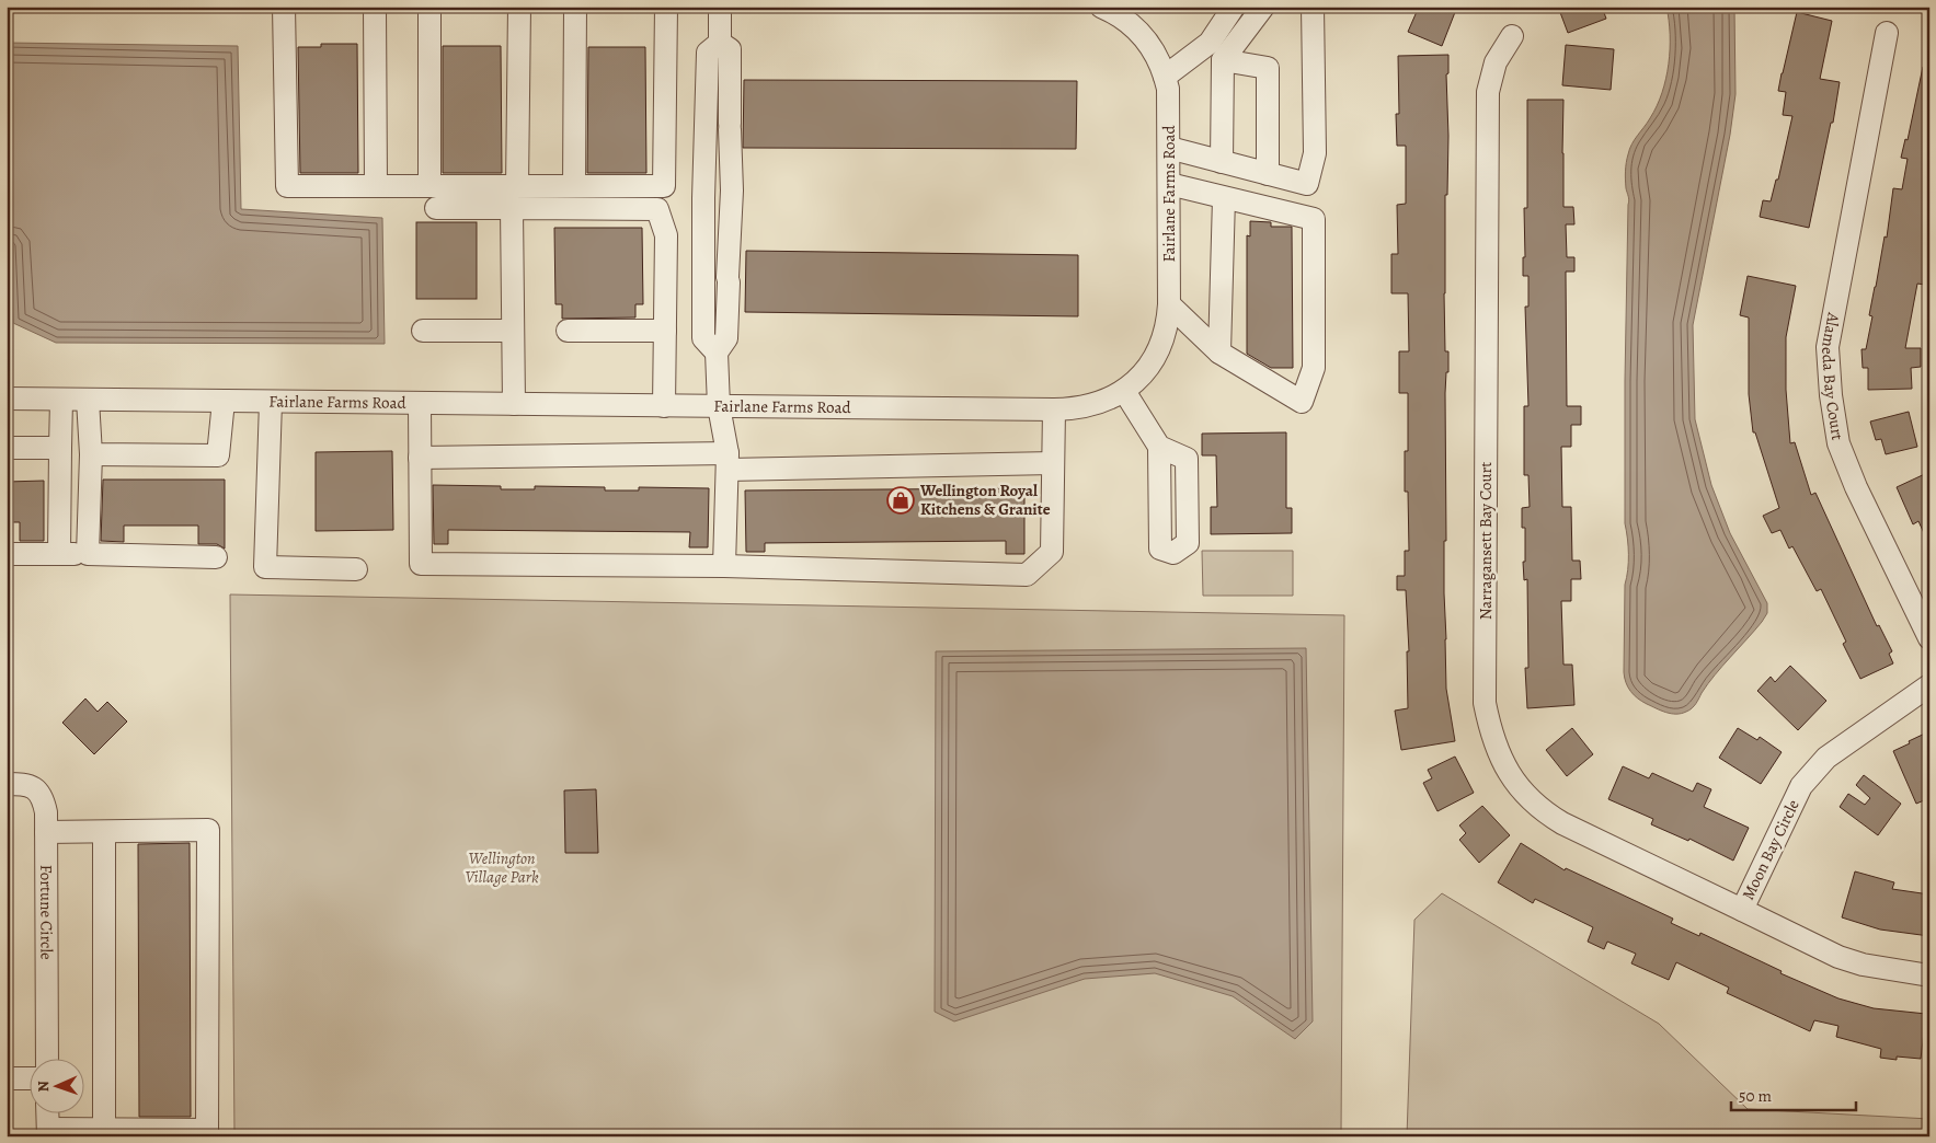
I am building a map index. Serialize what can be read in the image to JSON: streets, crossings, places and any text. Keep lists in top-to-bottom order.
{
  "streets": {
    "street": [
      "Fairlane Farms Road",
      "Alameda Bay Court",
      "Narragansett Bay Court",
      "Moon Bay Circle",
      "Fortune Circle"
    ]
  },
  "crossings": [
    ["Narragansett Bay Court", "Moon Bay Circle"]
  ],
  "parks": ["Wellington Village Park"],
  "places": {
    "shop": ["Wellington Royal Kitchens & Granite"]
  },
  "scale_bar": "50 m",
  "north": "left"
}
